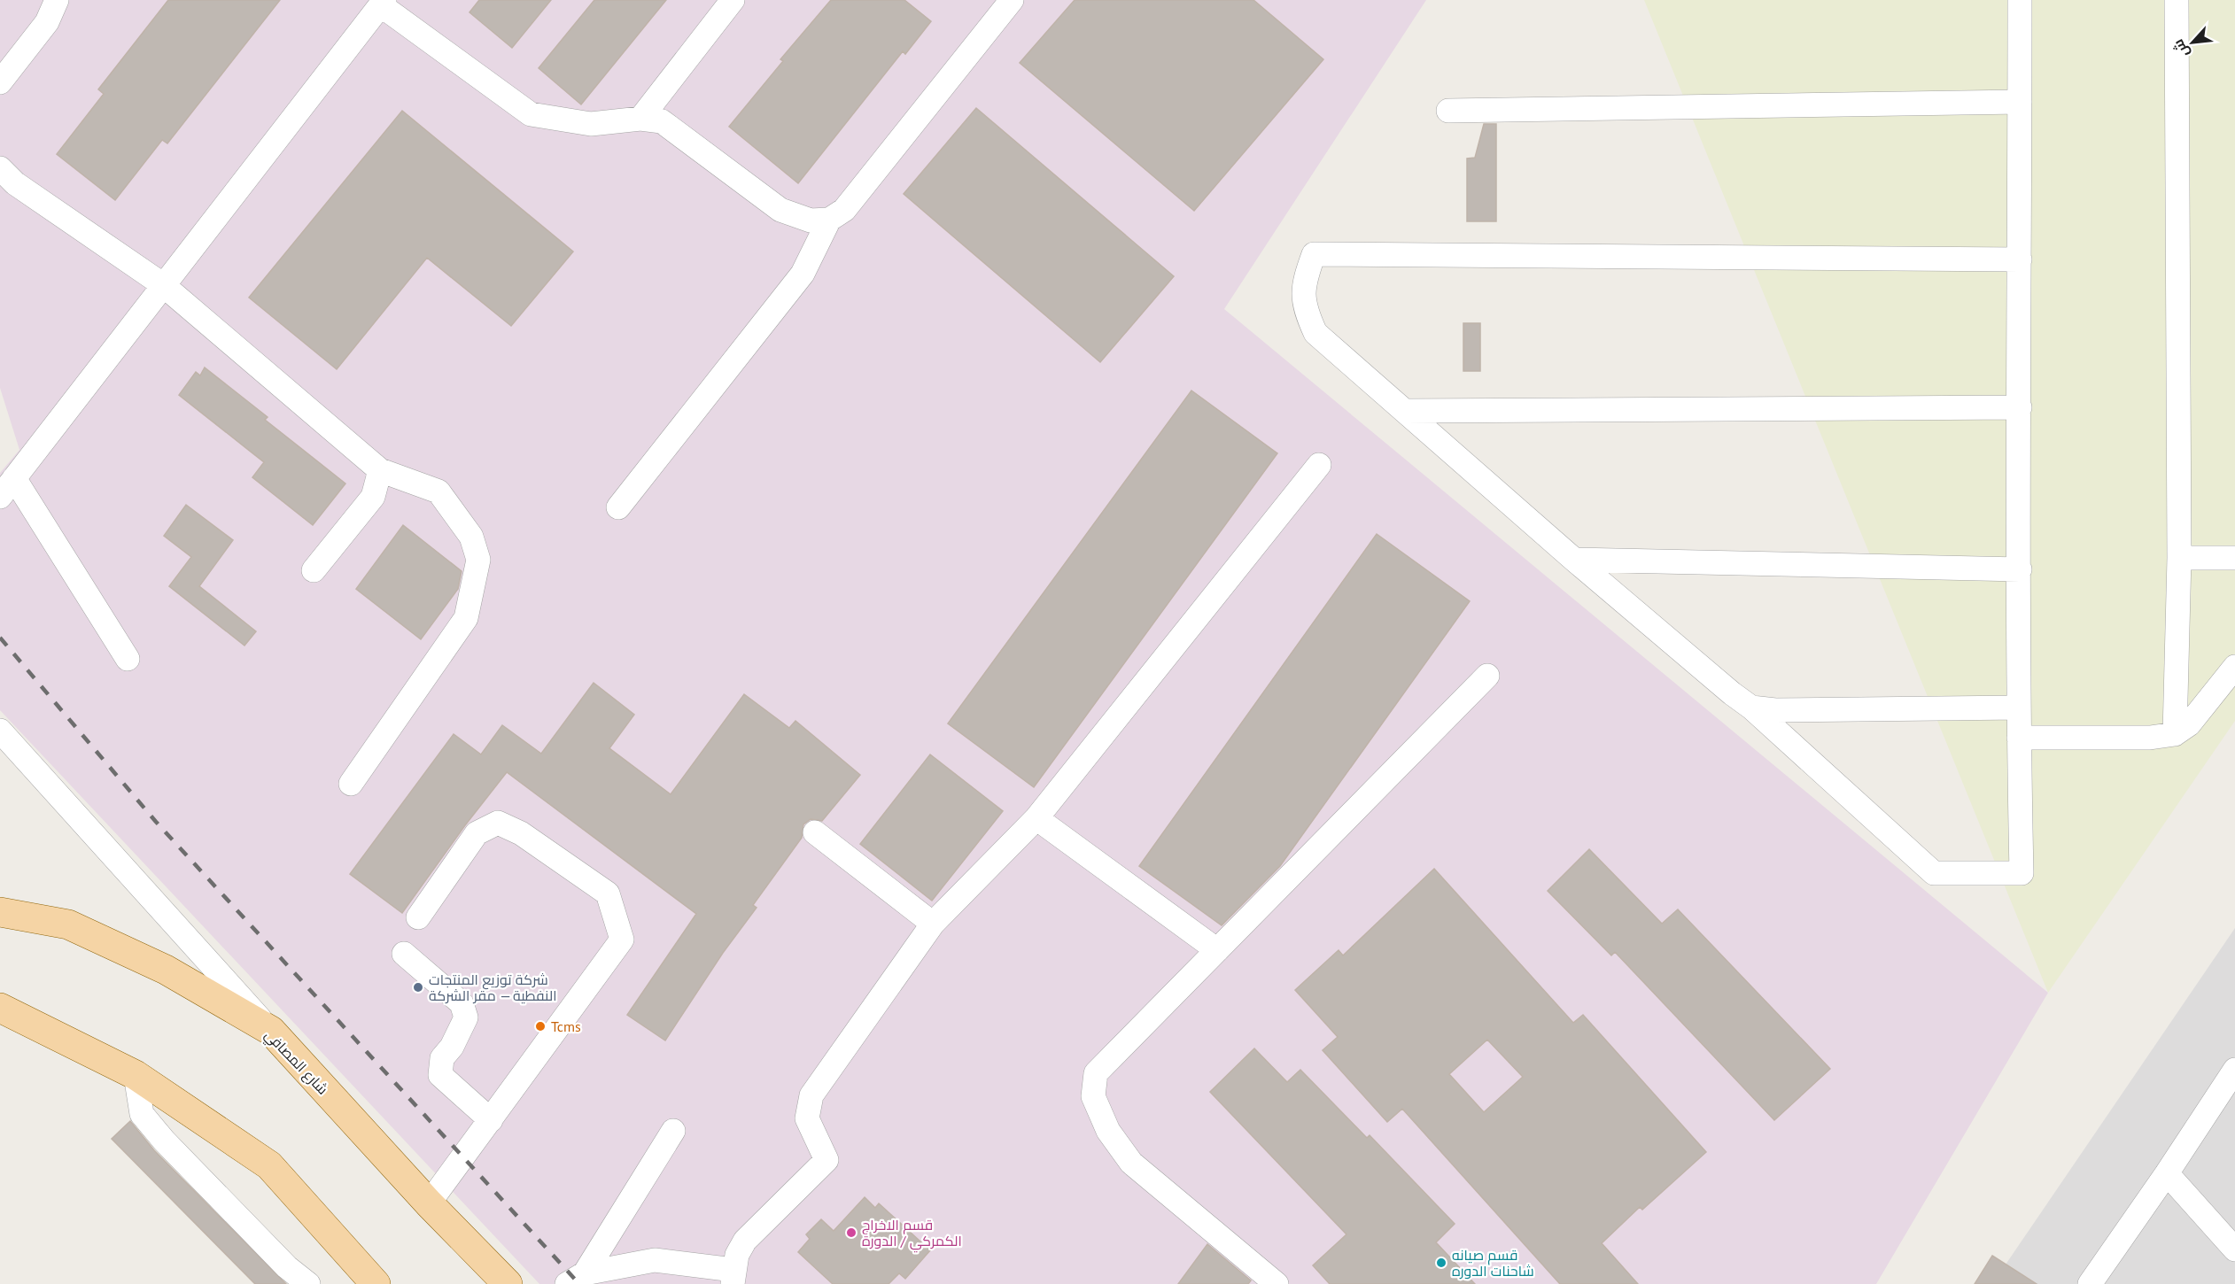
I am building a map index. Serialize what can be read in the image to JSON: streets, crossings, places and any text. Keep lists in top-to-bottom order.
{
  "streets": {
    "main road": ["شارع المصافي"]
  },
  "places": [
    "شركة توزيع المنتجات النفطية — مقر الشركة",
    "Tcms",
    "قسم الاخراج الكمركي / الدورة",
    "قسم صيانه شاحنات الدوره"
  ],
  "north": "bottom left"
}
